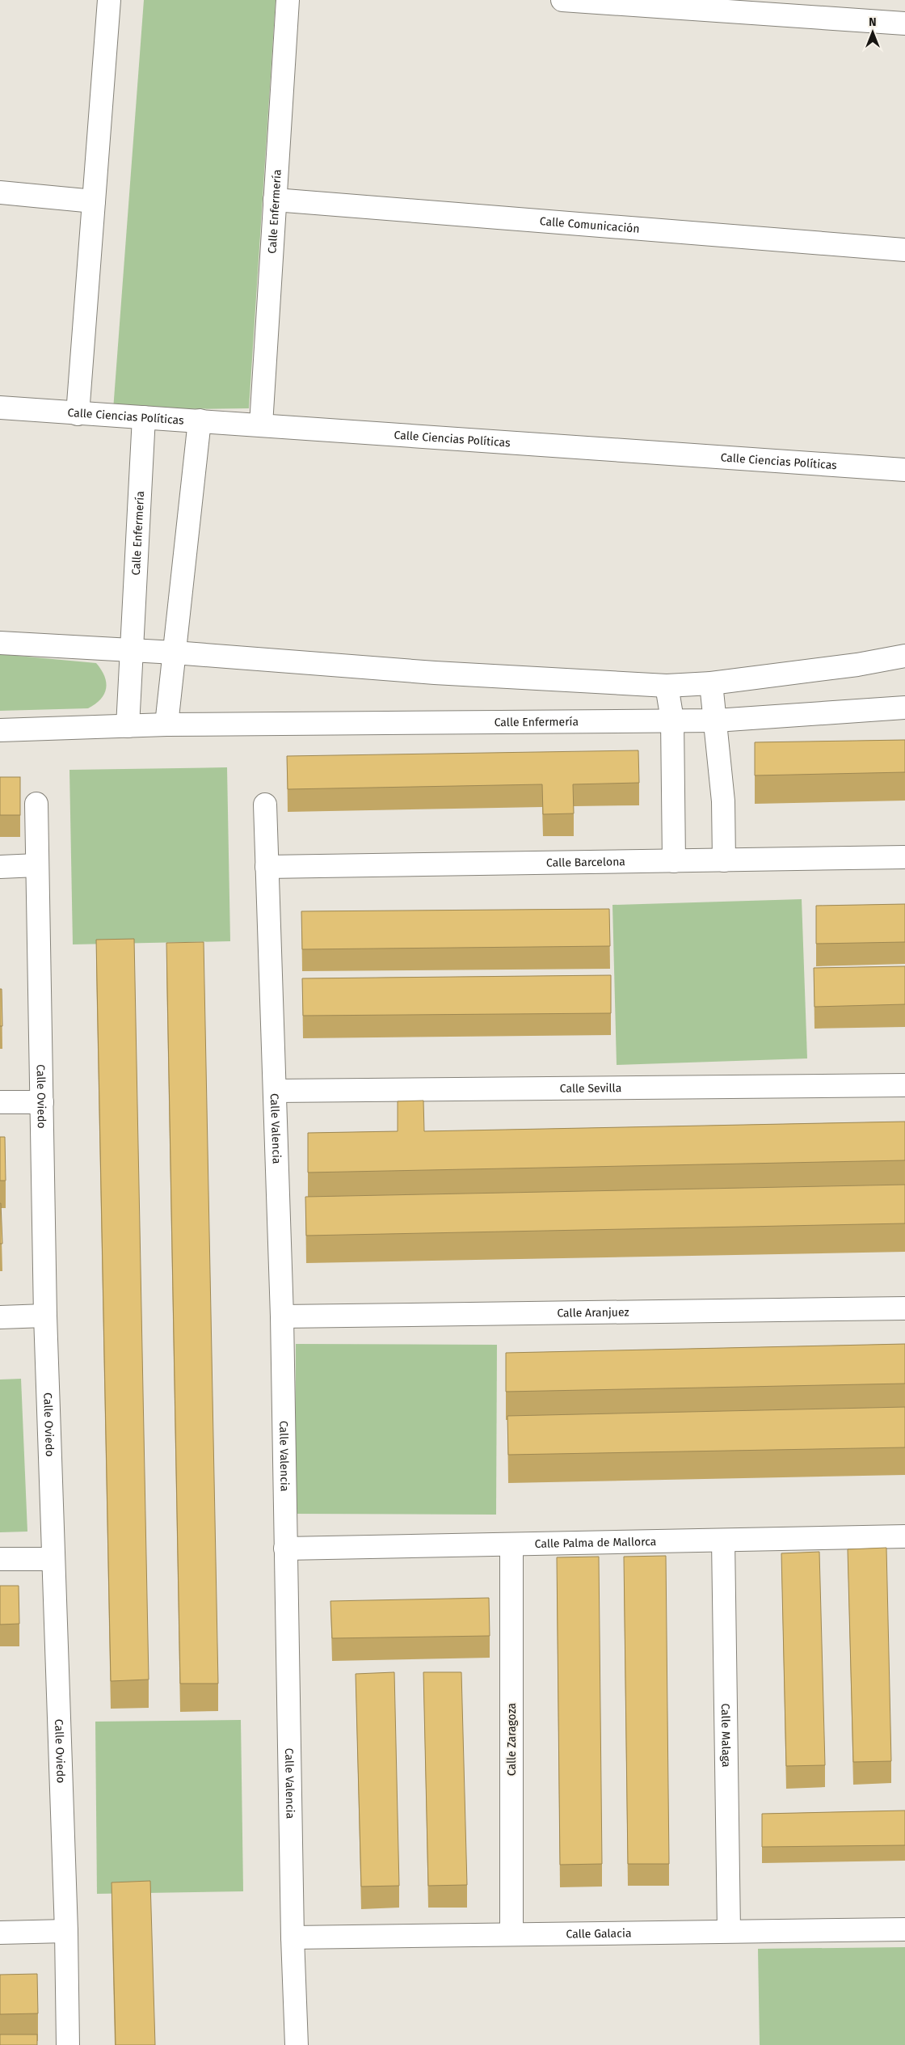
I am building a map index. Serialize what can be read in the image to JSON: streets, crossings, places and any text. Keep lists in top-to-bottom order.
{
  "streets": {
    "street": [
      "Calle Enfermería",
      "Calle Comunicación",
      "Calle Ciencias Políticas",
      "Calle Barcelona",
      "Calle Sevilla",
      "Calle Oviedo",
      "Calle Valencia",
      "Calle Aranjuez",
      "Calle Palma de Mallorca",
      "Calle Malaga",
      "Calle Zaragoza",
      "Calle Galacia"
    ]
  },
  "crossings": [
    ["Calle Enfermería", "Calle Comunicación"],
    ["Calle Enfermería", "Calle Ciencias Políticas"],
    ["Calle Barcelona", "Calle Valencia"],
    ["Calle Sevilla", "Calle Valencia"],
    ["Calle Valencia", "Calle Aranjuez"],
    ["Calle Valencia", "Calle Palma de Mallorca"],
    ["Calle Valencia", "Calle Galacia"],
    ["Calle Palma de Mallorca", "Calle Malaga"],
    ["Calle Palma de Mallorca", "Calle Zaragoza"],
    ["Calle Malaga", "Calle Galacia"],
    ["Calle Zaragoza", "Calle Galacia"]
  ],
  "north": "top"
}
